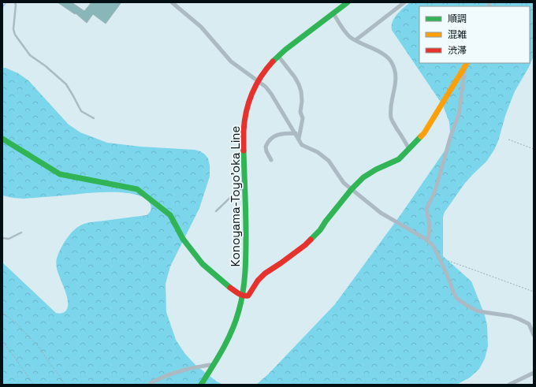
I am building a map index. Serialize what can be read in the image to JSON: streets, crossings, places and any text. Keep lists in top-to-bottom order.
{
  "streets": {
    "street": ["Konoyama-Toyo'oka Line"]
  },
  "legend": ["順調", "混雑", "渋滞"]
}
